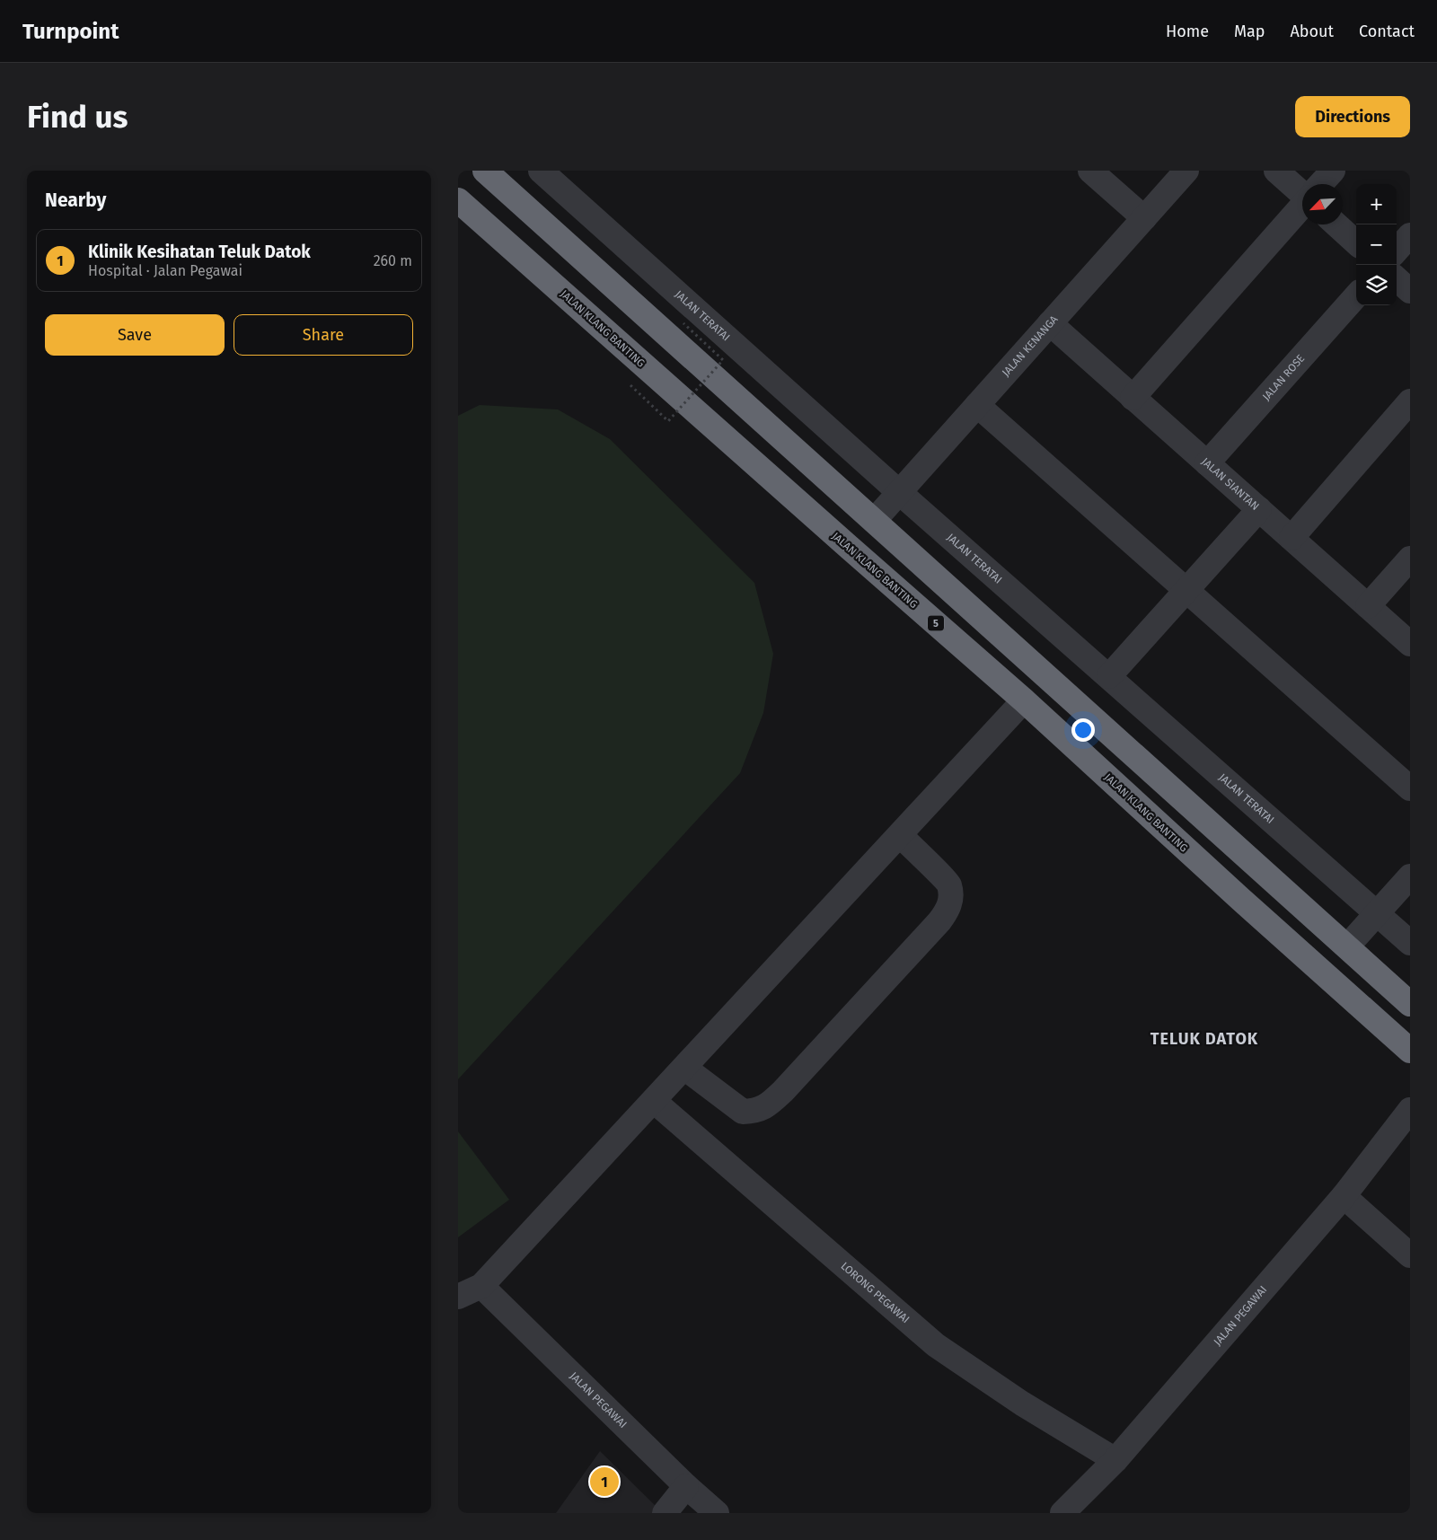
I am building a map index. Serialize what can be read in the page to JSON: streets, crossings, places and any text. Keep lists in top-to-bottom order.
{
  "streets": {
    "highway": ["JALAN KLANG BANTING", "5"],
    "street": [
      "JALAN TERATAI",
      "JALAN KENANGA",
      "JALAN ROSE",
      "JALAN SIANTAN",
      "LORONG PEGAWAI",
      "JALAN PEGAWAI"
    ]
  },
  "crossings": [
    ["JALAN TERATAI", "JALAN KENANGA"],
    ["JALAN KENANGA", "JALAN SIANTAN"],
    ["JALAN ROSE", "JALAN SIANTAN"],
    ["LORONG PEGAWAI", "JALAN PEGAWAI"]
  ],
  "districts": ["TELUK DATOK"],
  "north": "bottom left",
  "page": {
    "header": "Turnpoint",
    "nav": [
      "Home",
      "Map",
      "About",
      "Contact"
    ],
    "buttons": [
      "Directions",
      ["Save", "Share"]
    ],
    "title": "Find us",
    "heading": "Nearby",
    "map_buttons": ["+", "−"],
    "list": [
      {
        "mark": "1",
        "name": "Klinik Kesihatan Teluk Datok",
        "note": "Hospital · Jalan Pegawai",
        "value": "260 m"
      }
    ],
    "pins": "1"
  }
}
